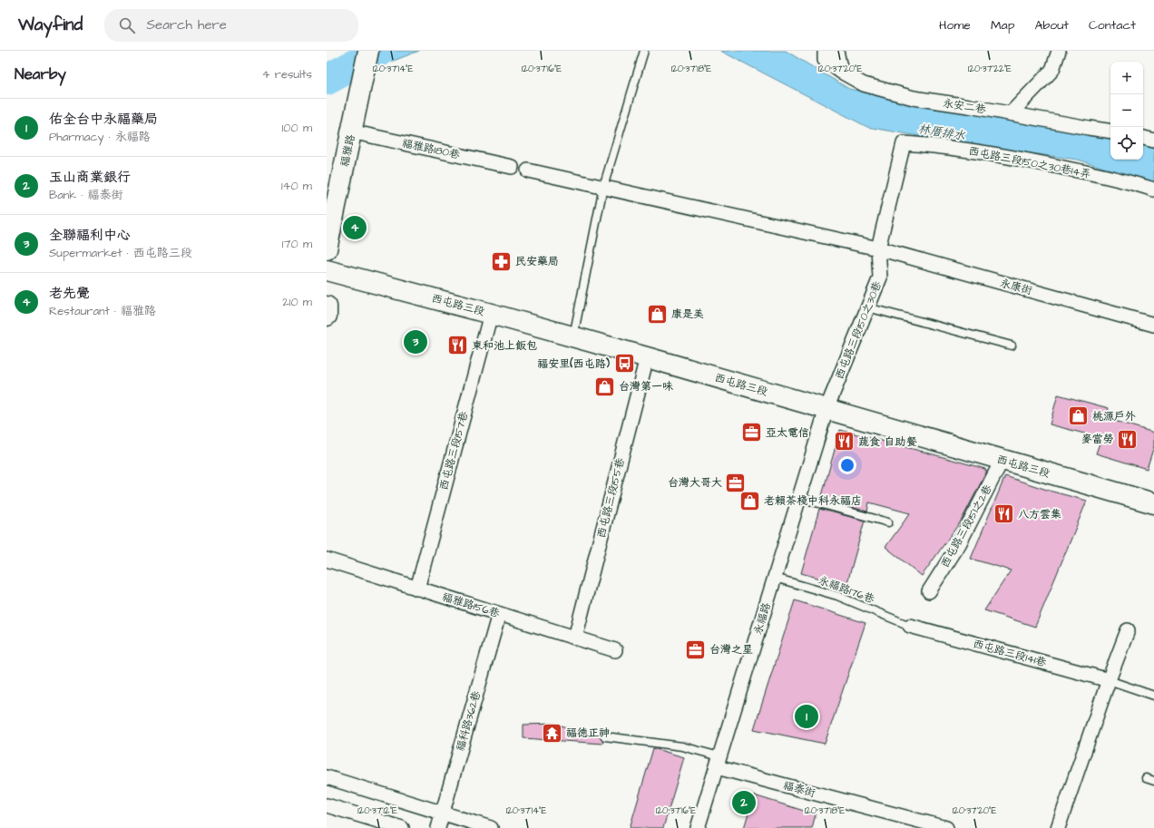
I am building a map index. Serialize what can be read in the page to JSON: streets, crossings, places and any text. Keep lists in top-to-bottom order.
{
  "streets": {
    "street": [
      "永安二巷",
      "福雅路180巷",
      "福雅路",
      "西屯路三段150之30巷14弄",
      "永康街",
      "西屯路三段",
      "西屯路三段150之30巷",
      "西屯路三段157巷",
      "西屯路三段155巷",
      "西屯路三段151之2巷",
      "福雅路156巷",
      "永福路",
      "西屯路三段141巷",
      "福科路362巷",
      "福泰街"
    ],
    "lane": ["永福路176巷"]
  },
  "crossings": [
    ["福雅路180巷", "福雅路"],
    ["西屯路三段150之30巷14弄", "西屯路三段150之30巷"],
    ["永康街", "西屯路三段150之30巷"],
    ["西屯路三段", "西屯路三段150之30巷"],
    ["西屯路三段", "西屯路三段157巷"],
    ["西屯路三段", "西屯路三段155巷"],
    ["西屯路三段", "西屯路三段151之2巷"],
    ["西屯路三段", "永福路"],
    ["西屯路三段150之30巷", "永福路"],
    ["西屯路三段157巷", "福雅路156巷"],
    ["西屯路三段155巷", "福雅路156巷"],
    ["永福路176巷", "永福路"],
    ["永福路176巷", "西屯路三段141巷"],
    ["福雅路156巷", "福科路362巷"],
    ["永福路", "福泰街"]
  ],
  "water": ["林厝排水"],
  "places": {
    "pharmacy": ["民安藥局"],
    "shop": [
      "康是美",
      "台灣第一味",
      "桃源戶外",
      "老賴茶棧中科永福店"
    ],
    "restaurant": [
      "東和池上飯包",
      "麥當勞",
      "蔬食 自助餐",
      "八方雲集"
    ],
    "bus stop": ["福安里(西屯路)"],
    "office": ["亞太電信", "台灣大哥大", "台灣之星"],
    "temple": ["福德正神"]
  },
  "page": {
    "header": "Wayfind",
    "search": "Search here",
    "nav": [
      "Home",
      "Map",
      "About",
      "Contact"
    ],
    "heading": ["Nearby", "4 results"],
    "map_buttons": ["+", "−"],
    "list": [
      {
        "mark": "1",
        "name": "佑全台中永福藥局",
        "note": "Pharmacy · 永福路",
        "value": "100 m"
      },
      {
        "mark": "2",
        "name": "玉山商業銀行",
        "note": "Bank · 福泰街",
        "value": "140 m"
      },
      {
        "mark": "3",
        "name": "全聯福利中心",
        "note": "Supermarket · 西屯路三段",
        "value": "170 m"
      },
      {
        "mark": "4",
        "name": "老先覺",
        "note": "Restaurant · 福雅路",
        "value": "210 m"
      }
    ],
    "pins": [
      "4",
      "3",
      "1",
      "2"
    ]
  },
  "coordinates": [
    "120°37'14\"E",
    "120°37'16\"E",
    "120°37'18\"E",
    "120°37'20\"E",
    "120°37'22\"E",
    "120°37'12\"E"
  ]
}
